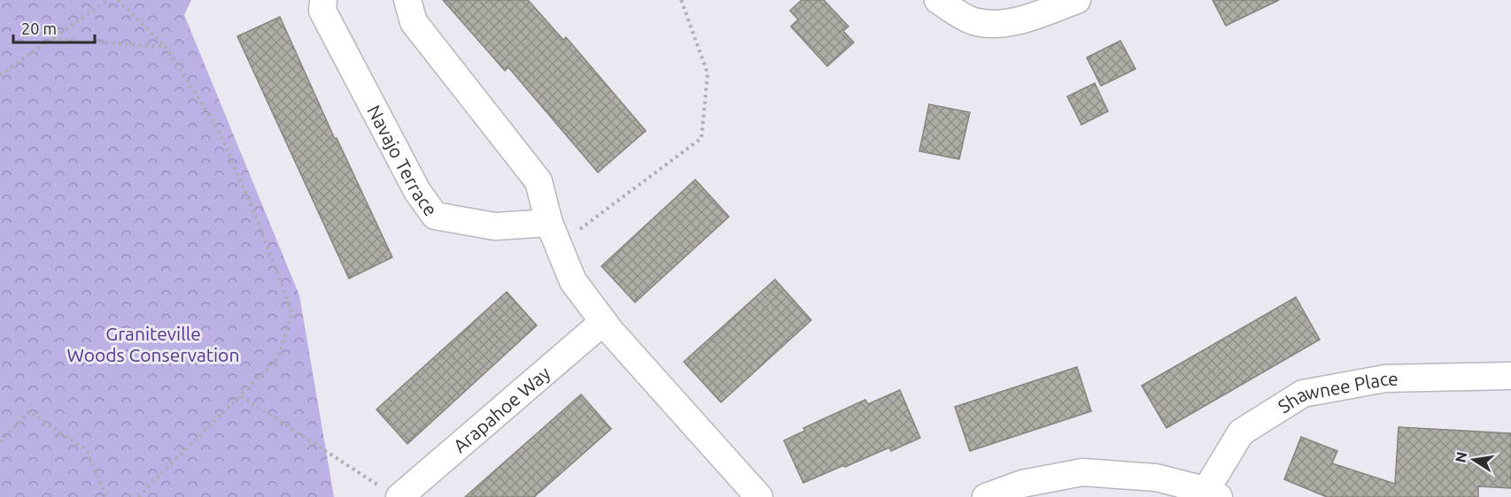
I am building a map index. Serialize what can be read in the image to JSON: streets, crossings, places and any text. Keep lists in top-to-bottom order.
{
  "streets": {
    "street": ["Navajo Terrace", "Shawnee Place", "Arapahoe Way"]
  },
  "parks": ["Graniteville Woods Conservation"],
  "scale_bar": "20 m",
  "north": "left"
}
